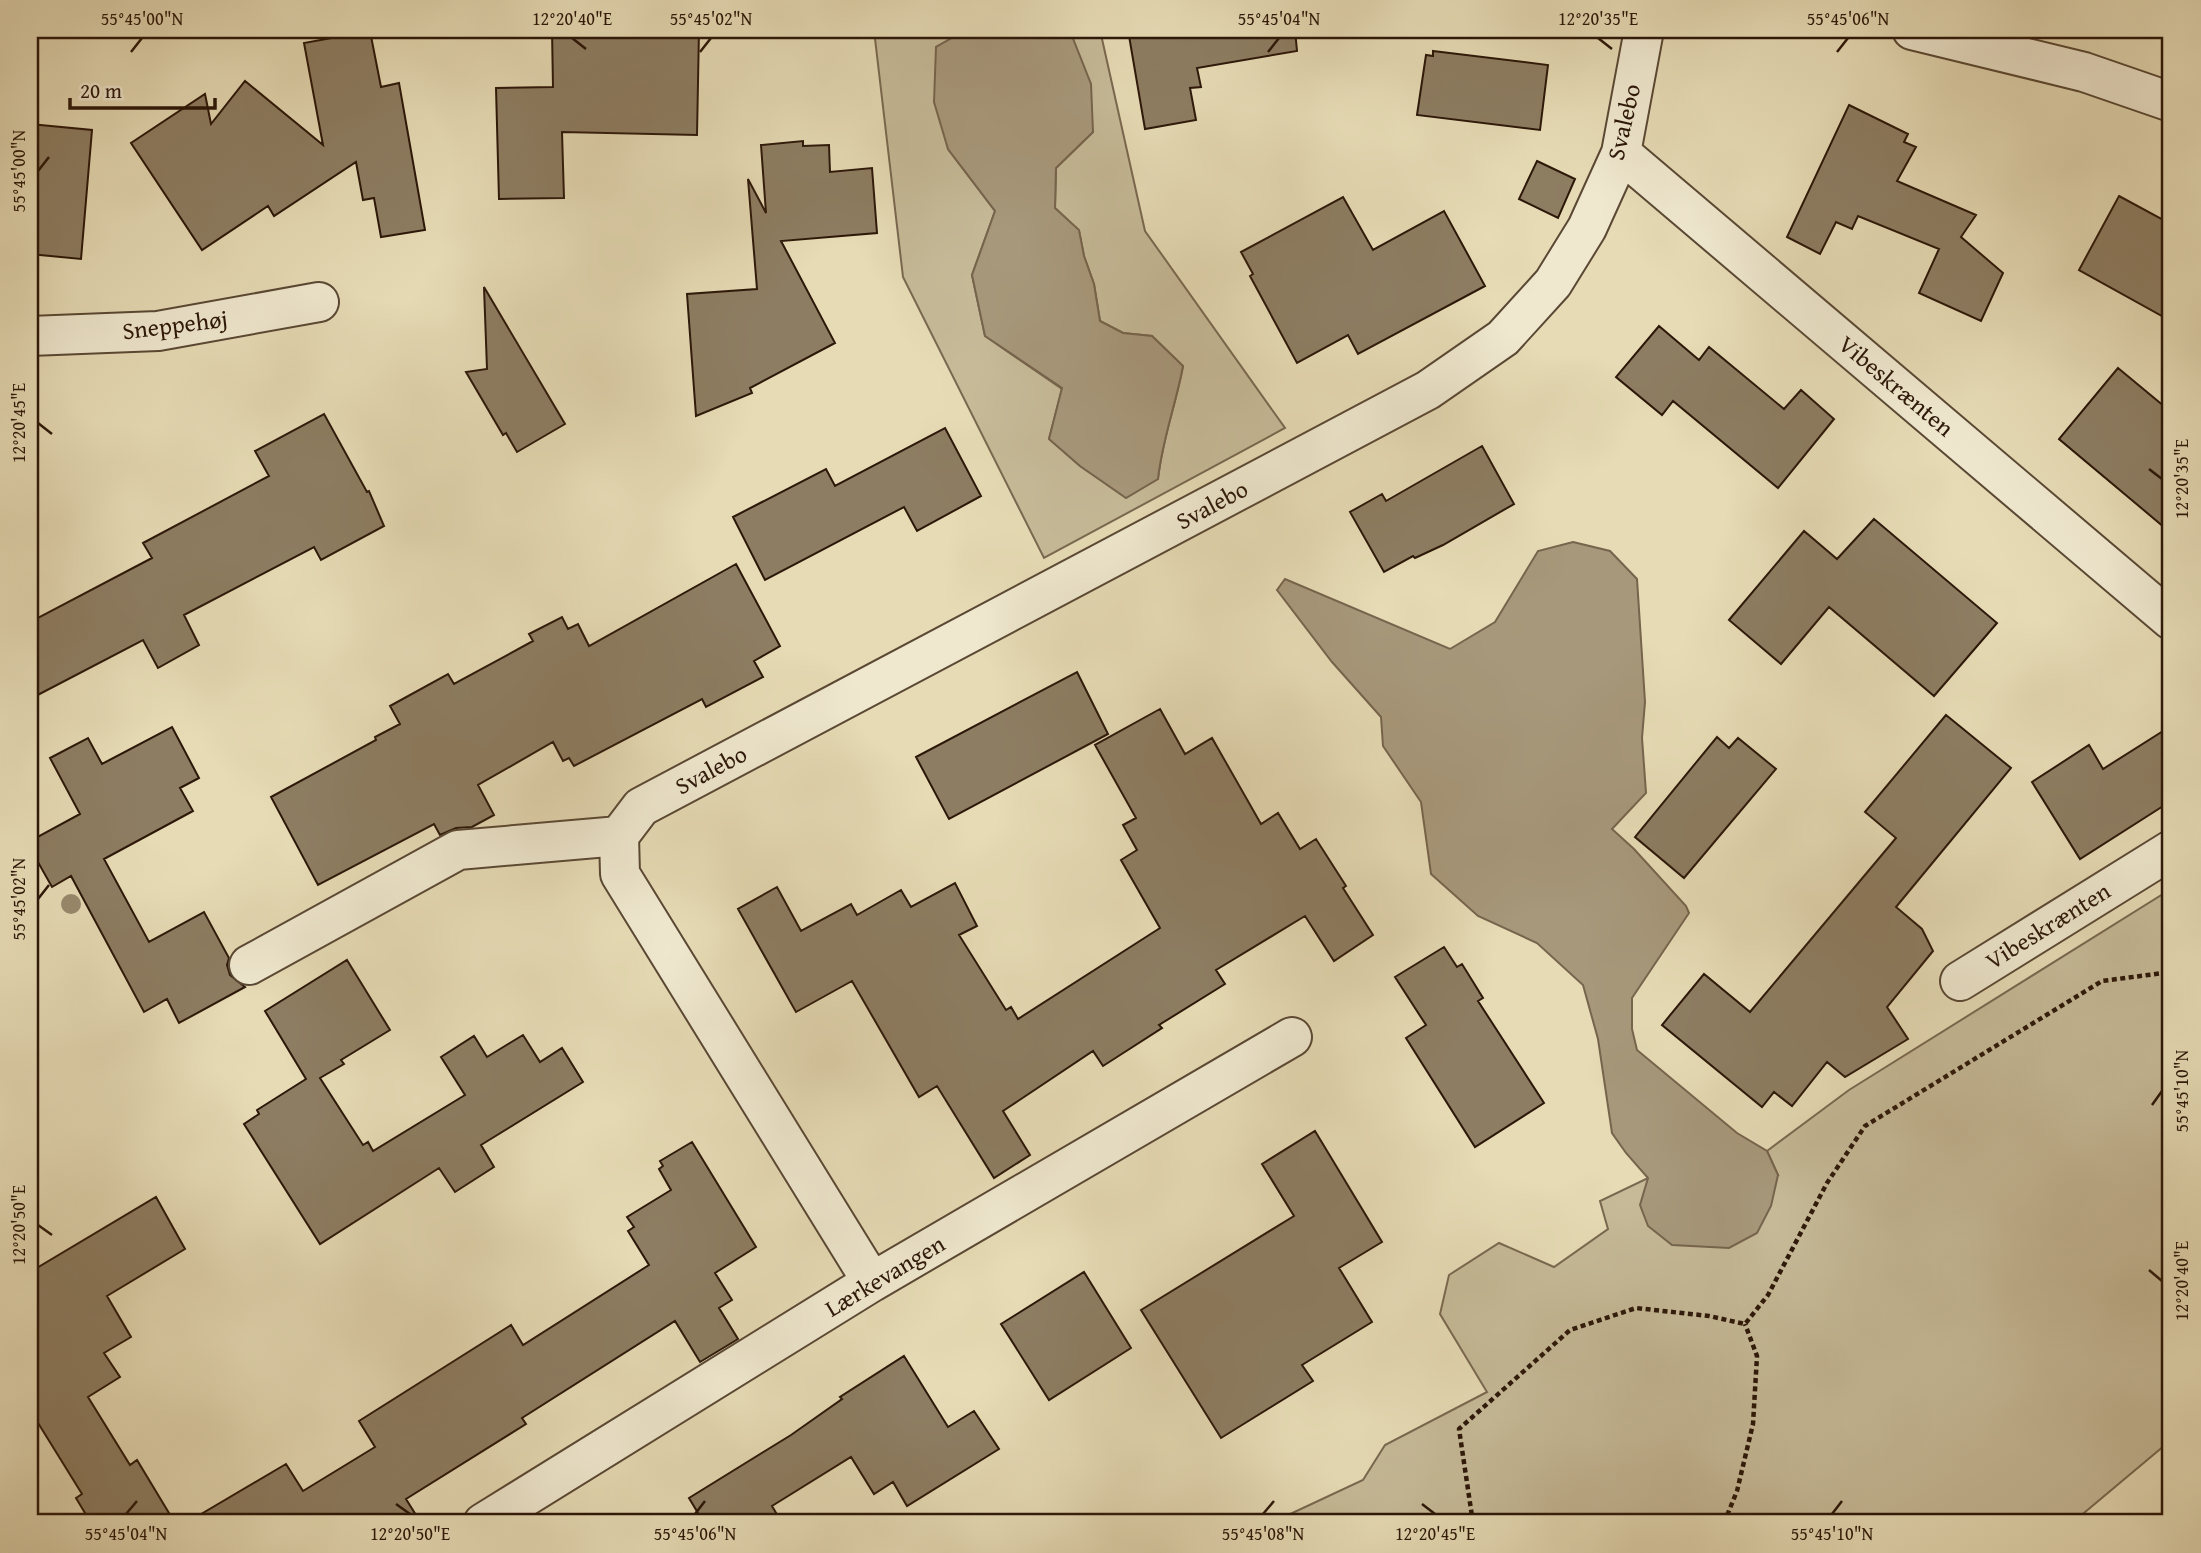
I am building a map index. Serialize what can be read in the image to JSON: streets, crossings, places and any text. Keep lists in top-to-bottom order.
{
  "streets": {
    "street": [
      "Svalebo",
      "Sneppehøj",
      "Vibeskrænten",
      "Lærkevangen"
    ]
  },
  "crossings": [
    ["Svalebo", "Vibeskrænten"]
  ],
  "scale_bar": "20 m",
  "coordinates": [
    "55°45'00\"N",
    "12°20'40\"E",
    "55°45'02\"N",
    "55°45'04\"N",
    "12°20'35\"E",
    "55°45'06\"N",
    "12°20'45\"E",
    "55°45'10\"N",
    "12°20'50\"E",
    "55°45'08\"N"
  ]
}
